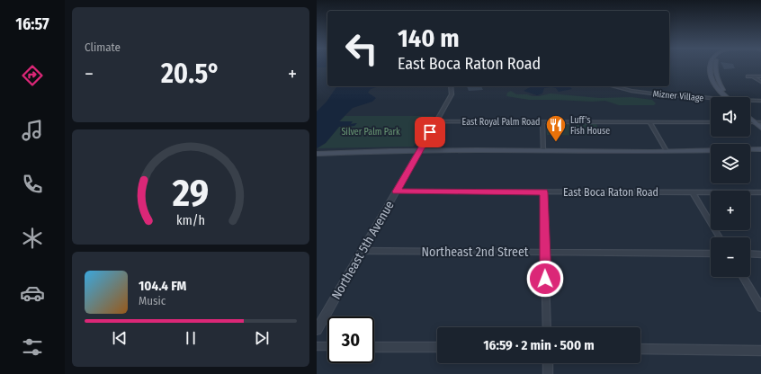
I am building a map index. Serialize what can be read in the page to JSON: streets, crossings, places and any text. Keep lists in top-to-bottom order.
{
  "streets": {
    "street": [
      "Mizner Village",
      "East Royal Palm Road",
      "East Boca Raton Road",
      "Northeast 5th Avenue",
      "Northeast 2nd Street"
    ]
  },
  "crossings": [
    ["East Boca Raton Road", "Northeast 5th Avenue"],
    ["Northeast 5th Avenue", "Northeast 2nd Street"]
  ],
  "parks": ["Silver Palm Park"],
  "places": {
    "restaurant": ["Luff's Fish House"]
  },
  "page": {
    "tabs": "16:57",
    "tile": "Climate",
    "turn": ["140 m", "East Boca Raton Road"],
    "heat": ["−", "20.5°", "+"],
    "map_buttons": ["+", "−"],
    "song": ["104.4 FM", "Music"],
    "limit": "30",
    "trip": "16:59 · 2 min · 500 m",
    "gauge": ["29", "km/h"]
  }
}
